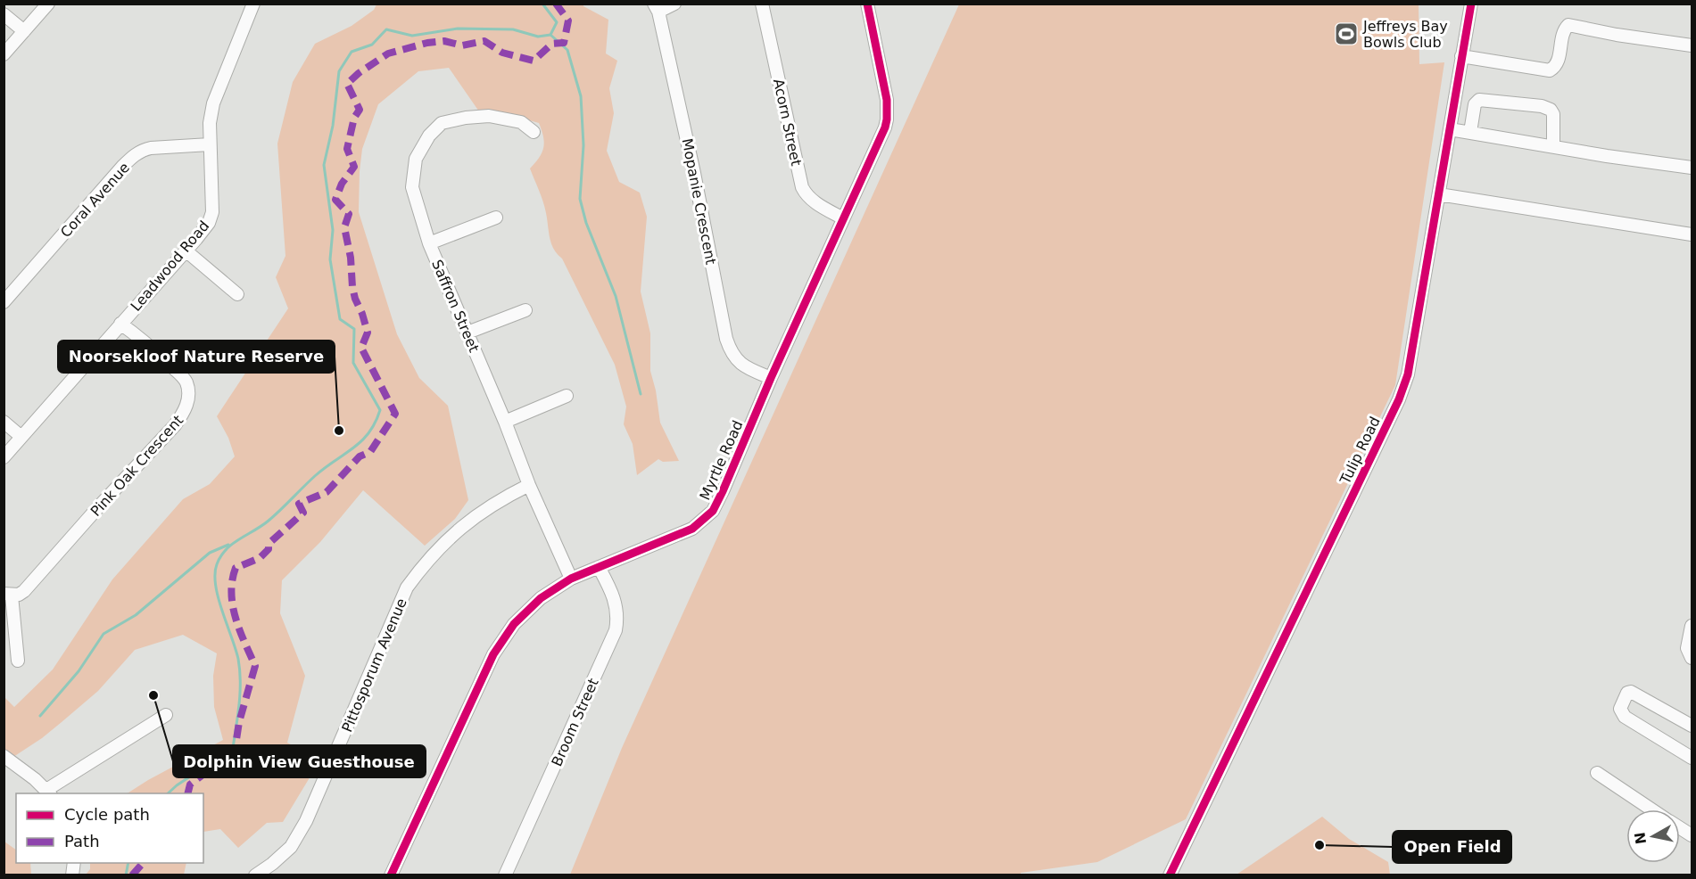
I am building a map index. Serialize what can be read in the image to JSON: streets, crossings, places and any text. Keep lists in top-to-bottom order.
{
  "streets": {
    "street": [
      "Acorn Street",
      "Coral Avenue",
      "Mopanie Crescent",
      "Leadwood Road",
      "Saffron Street",
      "Tulip Road",
      "Myrtle Road",
      "Pink Oak Crescent",
      "Pittosporum Avenue",
      "Broom Street"
    ]
  },
  "crossings": [
    ["Acorn Street", "Myrtle Road"],
    ["Coral Avenue", "Leadwood Road"],
    ["Mopanie Crescent", "Myrtle Road"],
    ["Leadwood Road", "Pink Oak Crescent"],
    ["Saffron Street", "Myrtle Road"],
    ["Saffron Street", "Pittosporum Avenue"],
    ["Myrtle Road", "Broom Street"]
  ],
  "places": {
    "sports": ["Jeffreys Bay Bowls Club"],
    "other": ["Noorsekloof Nature Reserve", "Dolphin View Guesthouse", "Open Field"]
  },
  "legend": ["Cycle path", "Path"],
  "north": "left"
}
